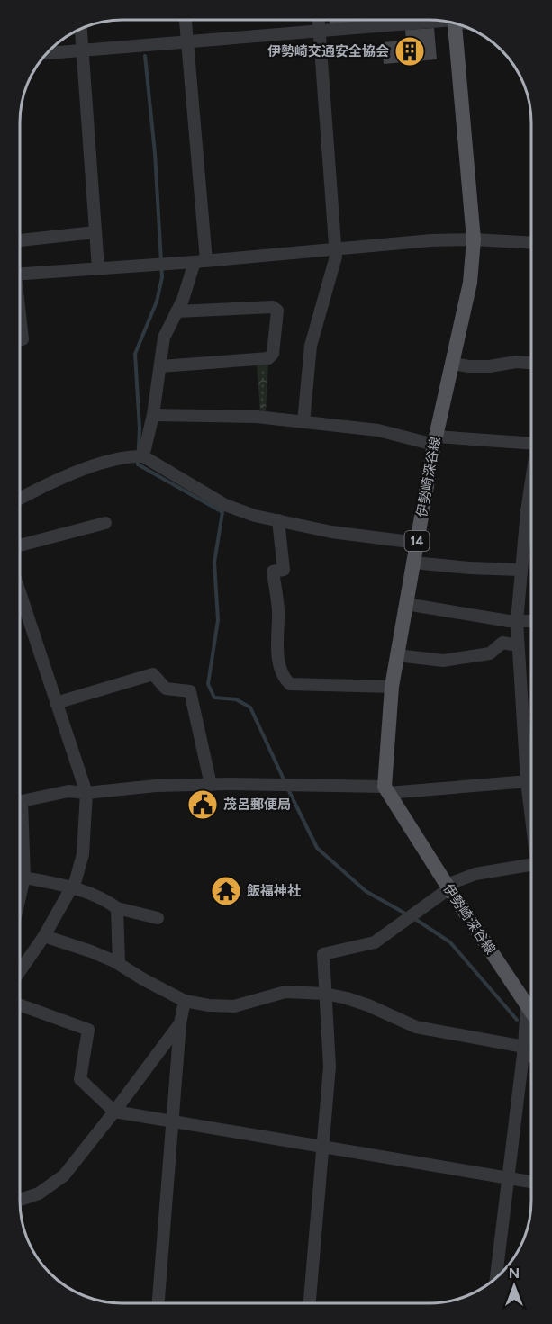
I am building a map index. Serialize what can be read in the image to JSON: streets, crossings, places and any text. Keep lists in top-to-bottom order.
{
  "streets": {
    "main road": ["伊勢崎深谷線", "14"]
  },
  "places": {
    "building": ["伊勢崎交通安全協会"],
    "public building": ["茂呂郵便局"],
    "temple": ["飯福神社"]
  },
  "north": "top"
}
